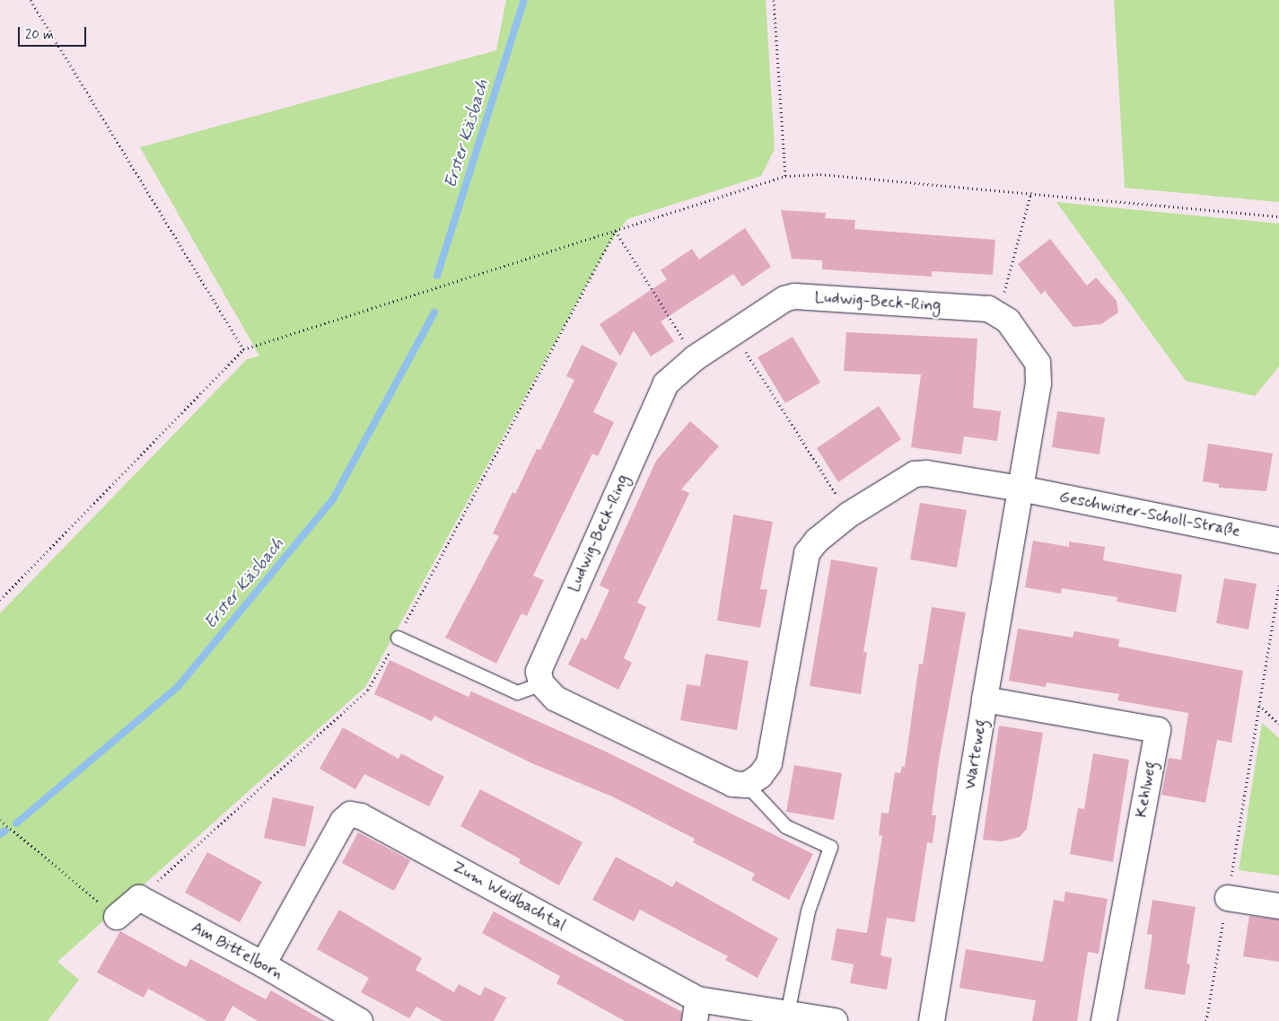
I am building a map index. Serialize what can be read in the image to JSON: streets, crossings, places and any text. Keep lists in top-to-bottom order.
{
  "streets": {
    "street": [
      "Ludwig-Beck-Ring",
      "Geschwister-Scholl-Straße",
      "Warteweg",
      "Kehlweg",
      "Zum Weidbachtal",
      "Am Bittelborn"
    ]
  },
  "crossings": [
    ["Geschwister-Scholl-Straße", "Warteweg"],
    ["Warteweg", "Kehlweg"],
    ["Zum Weidbachtal", "Am Bittelborn"]
  ],
  "water": ["Erster Käsbach"],
  "scale_bar": "20 m"
}
